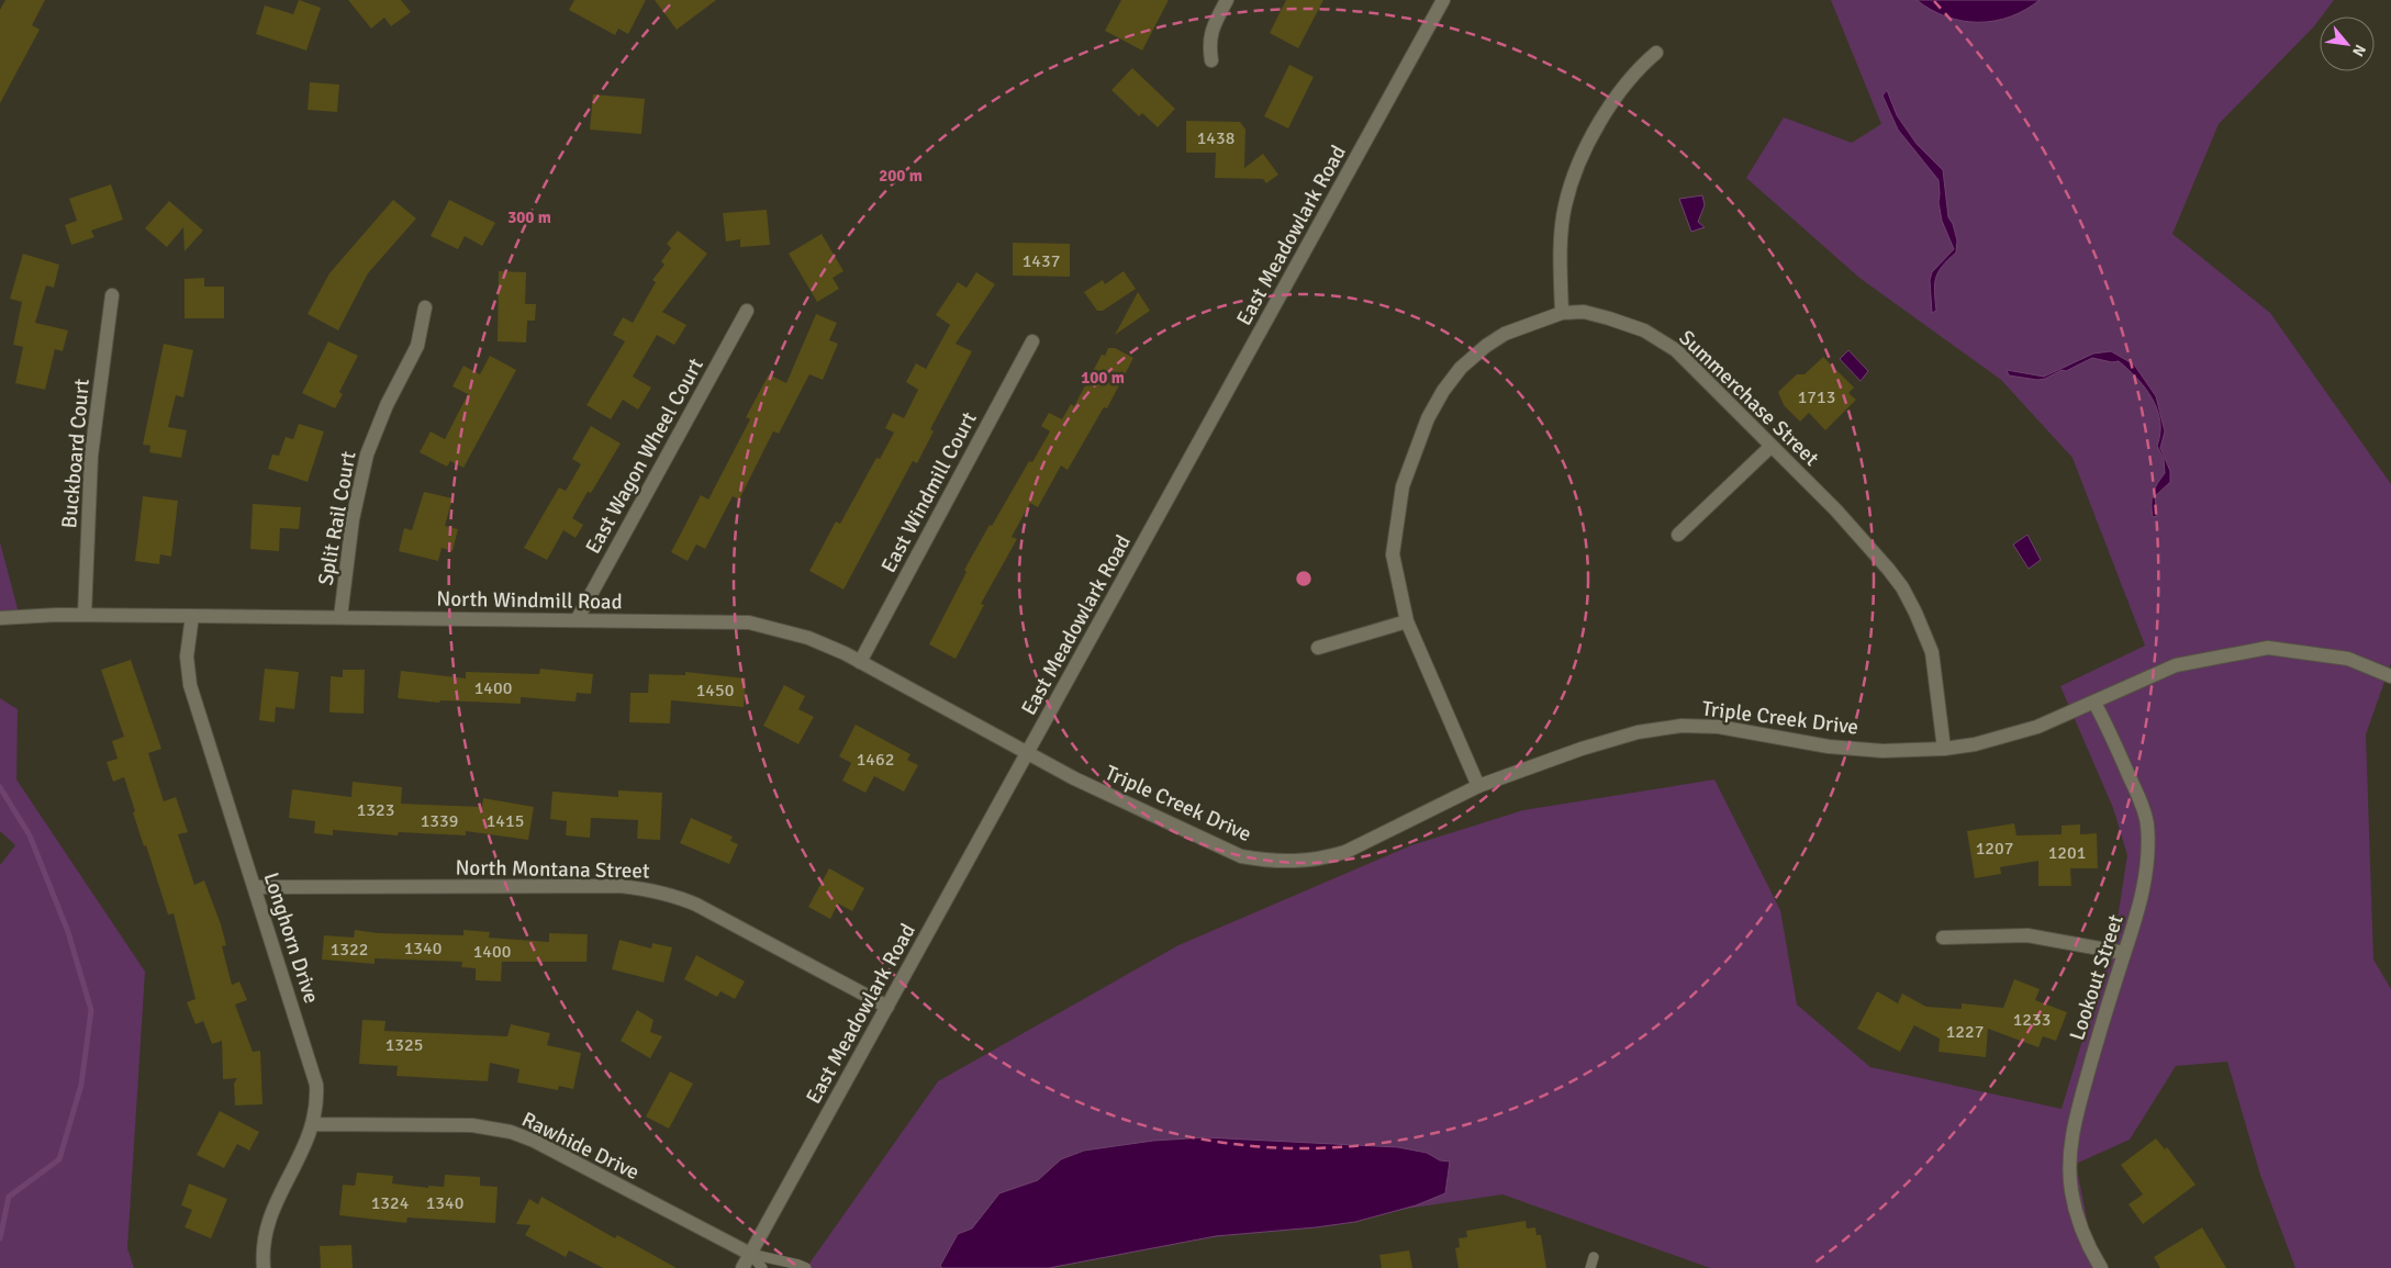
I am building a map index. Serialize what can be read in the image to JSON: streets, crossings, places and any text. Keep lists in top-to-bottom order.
{
  "streets": {
    "street": [
      "East Meadowlark Road",
      "Summerchase Street",
      "Buckboard Court",
      "East Wagon Wheel Court",
      "East Windmill Court",
      "Split Rail Court",
      "North Windmill Road",
      "Triple Creek Drive",
      "North Montana Street",
      "Longhorn Drive",
      "Lookout Street",
      "Rawhide Drive"
    ]
  },
  "crossings": [
    ["East Meadowlark Road", "North Windmill Road"],
    ["East Meadowlark Road", "Triple Creek Drive"],
    ["East Meadowlark Road", "North Montana Street"],
    ["East Meadowlark Road", "Rawhide Drive"],
    ["Summerchase Street", "Triple Creek Drive"],
    ["Buckboard Court", "North Windmill Road"],
    ["East Wagon Wheel Court", "North Windmill Road"],
    ["East Windmill Court", "North Windmill Road"],
    ["Split Rail Court", "North Windmill Road"],
    ["North Windmill Road", "Triple Creek Drive"],
    ["North Windmill Road", "Longhorn Drive"],
    ["Triple Creek Drive", "Lookout Street"],
    ["North Montana Street", "Longhorn Drive"],
    ["Longhorn Drive", "Rawhide Drive"]
  ],
  "house_numbers": [
    "1438",
    "1437",
    "1713",
    "1400",
    "1450",
    "1462",
    "1323",
    "1339",
    "1415",
    "1207",
    "1201",
    "1340",
    "1322",
    "1400",
    "1233",
    "1227",
    "1325",
    "1324",
    "1340"
  ],
  "north": "bottom right",
  "rings": ["200 m", "300 m", "100 m"]
}
